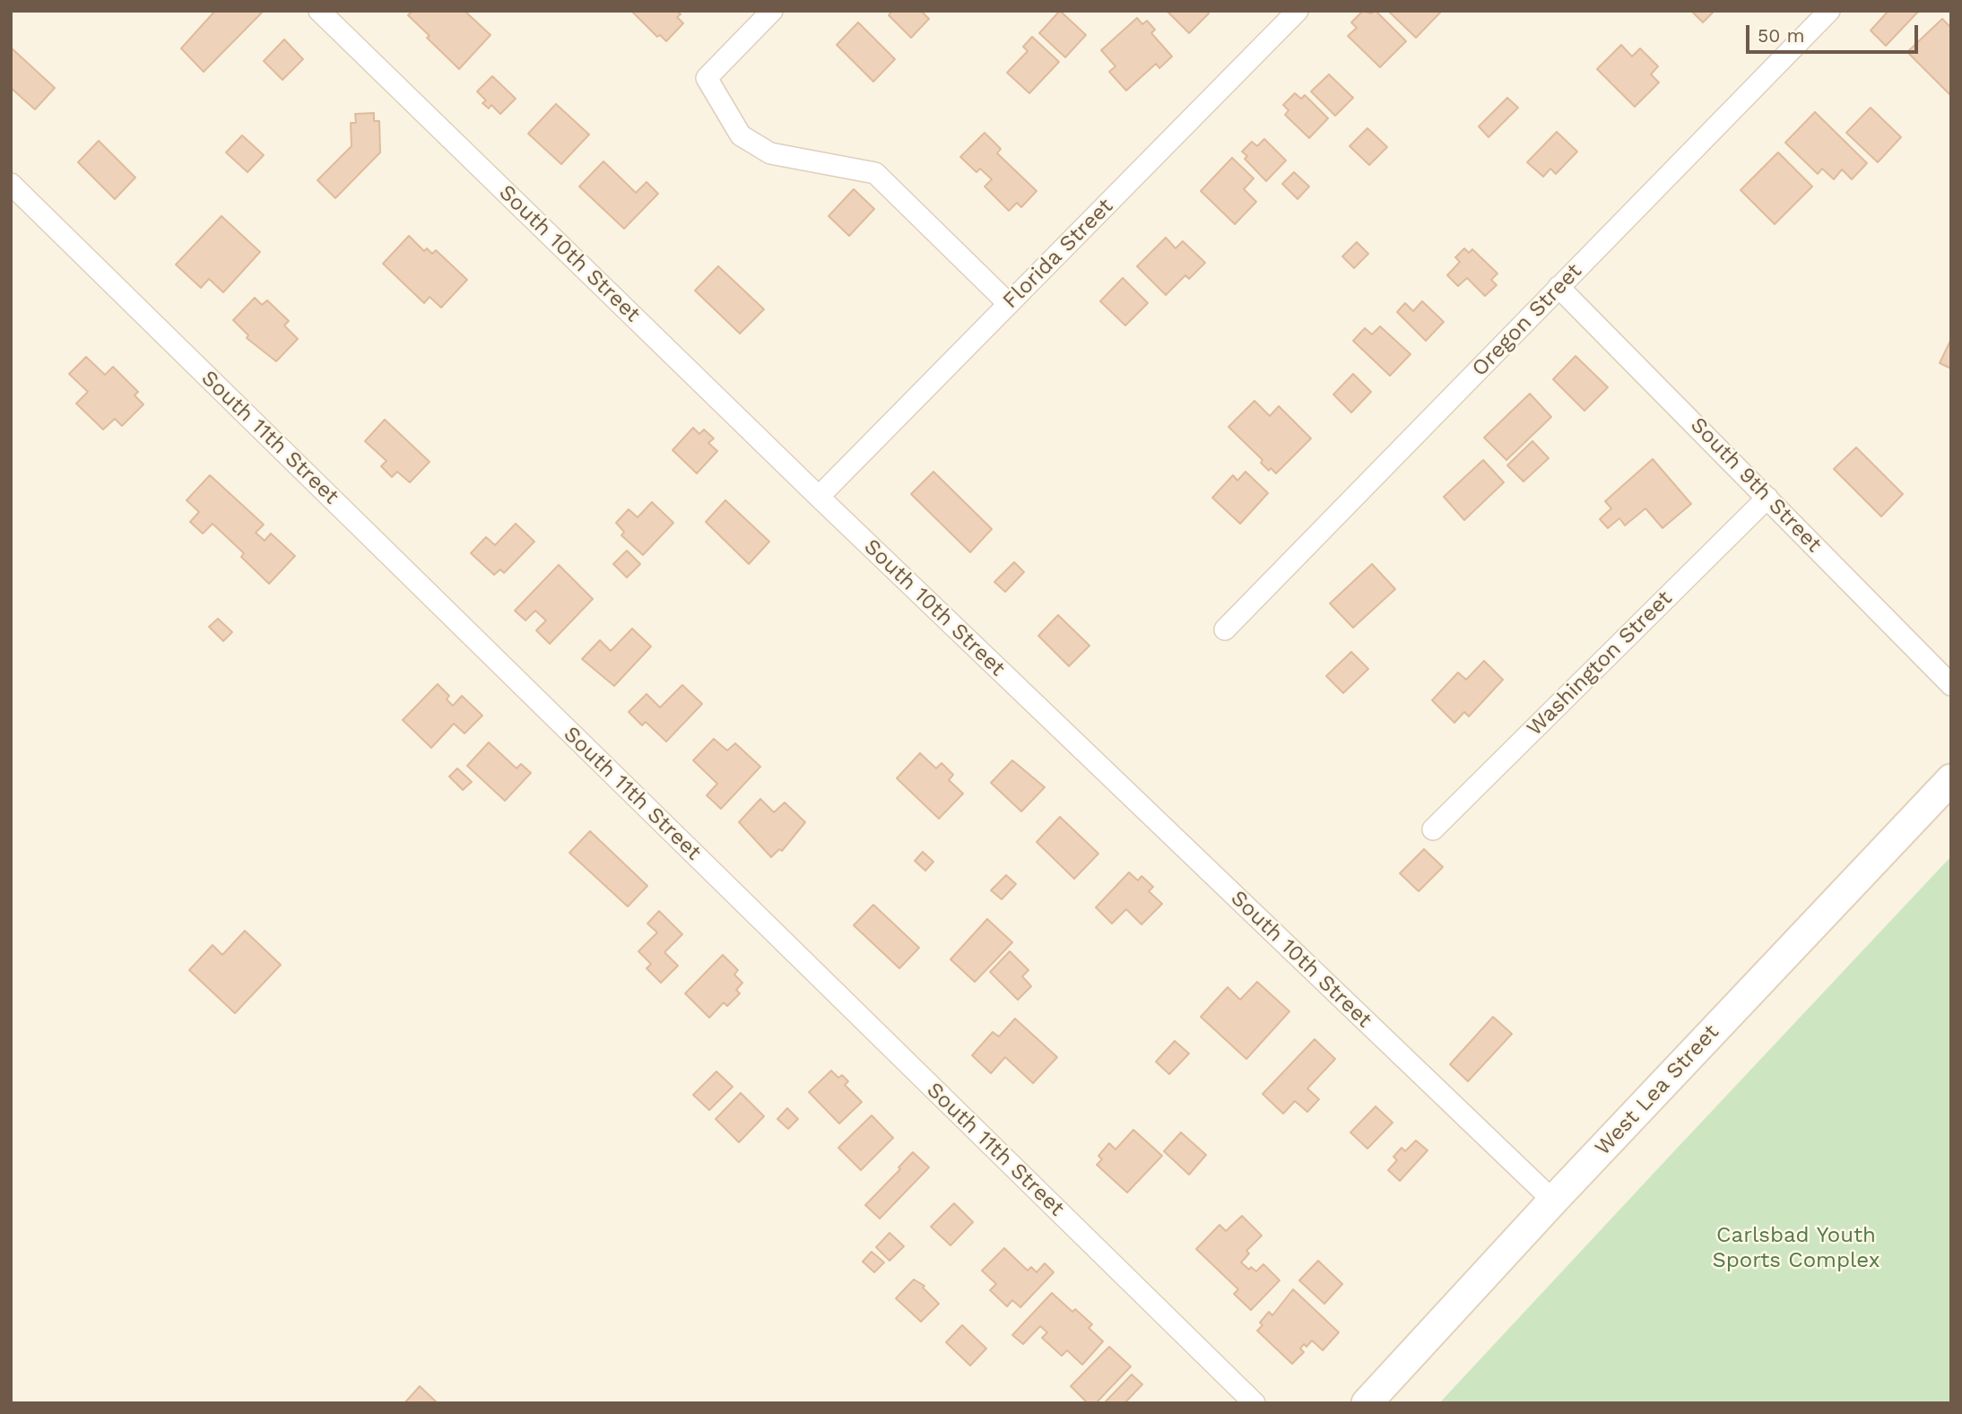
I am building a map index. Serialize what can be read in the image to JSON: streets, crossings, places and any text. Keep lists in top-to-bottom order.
{
  "streets": {
    "main road": ["West Lea Street"],
    "street": [
      "South 10th Street",
      "Florida Street",
      "Oregon Street",
      "South 11th Street",
      "South 9th Street",
      "Washington Street"
    ]
  },
  "crossings": [
    ["South 10th Street", "Florida Street"],
    ["South 10th Street", "West Lea Street"],
    ["Oregon Street", "South 9th Street"],
    ["South 9th Street", "Washington Street"]
  ],
  "parks": ["Carlsbad Youth Sports Complex"],
  "scale_bar": "50 m"
}
